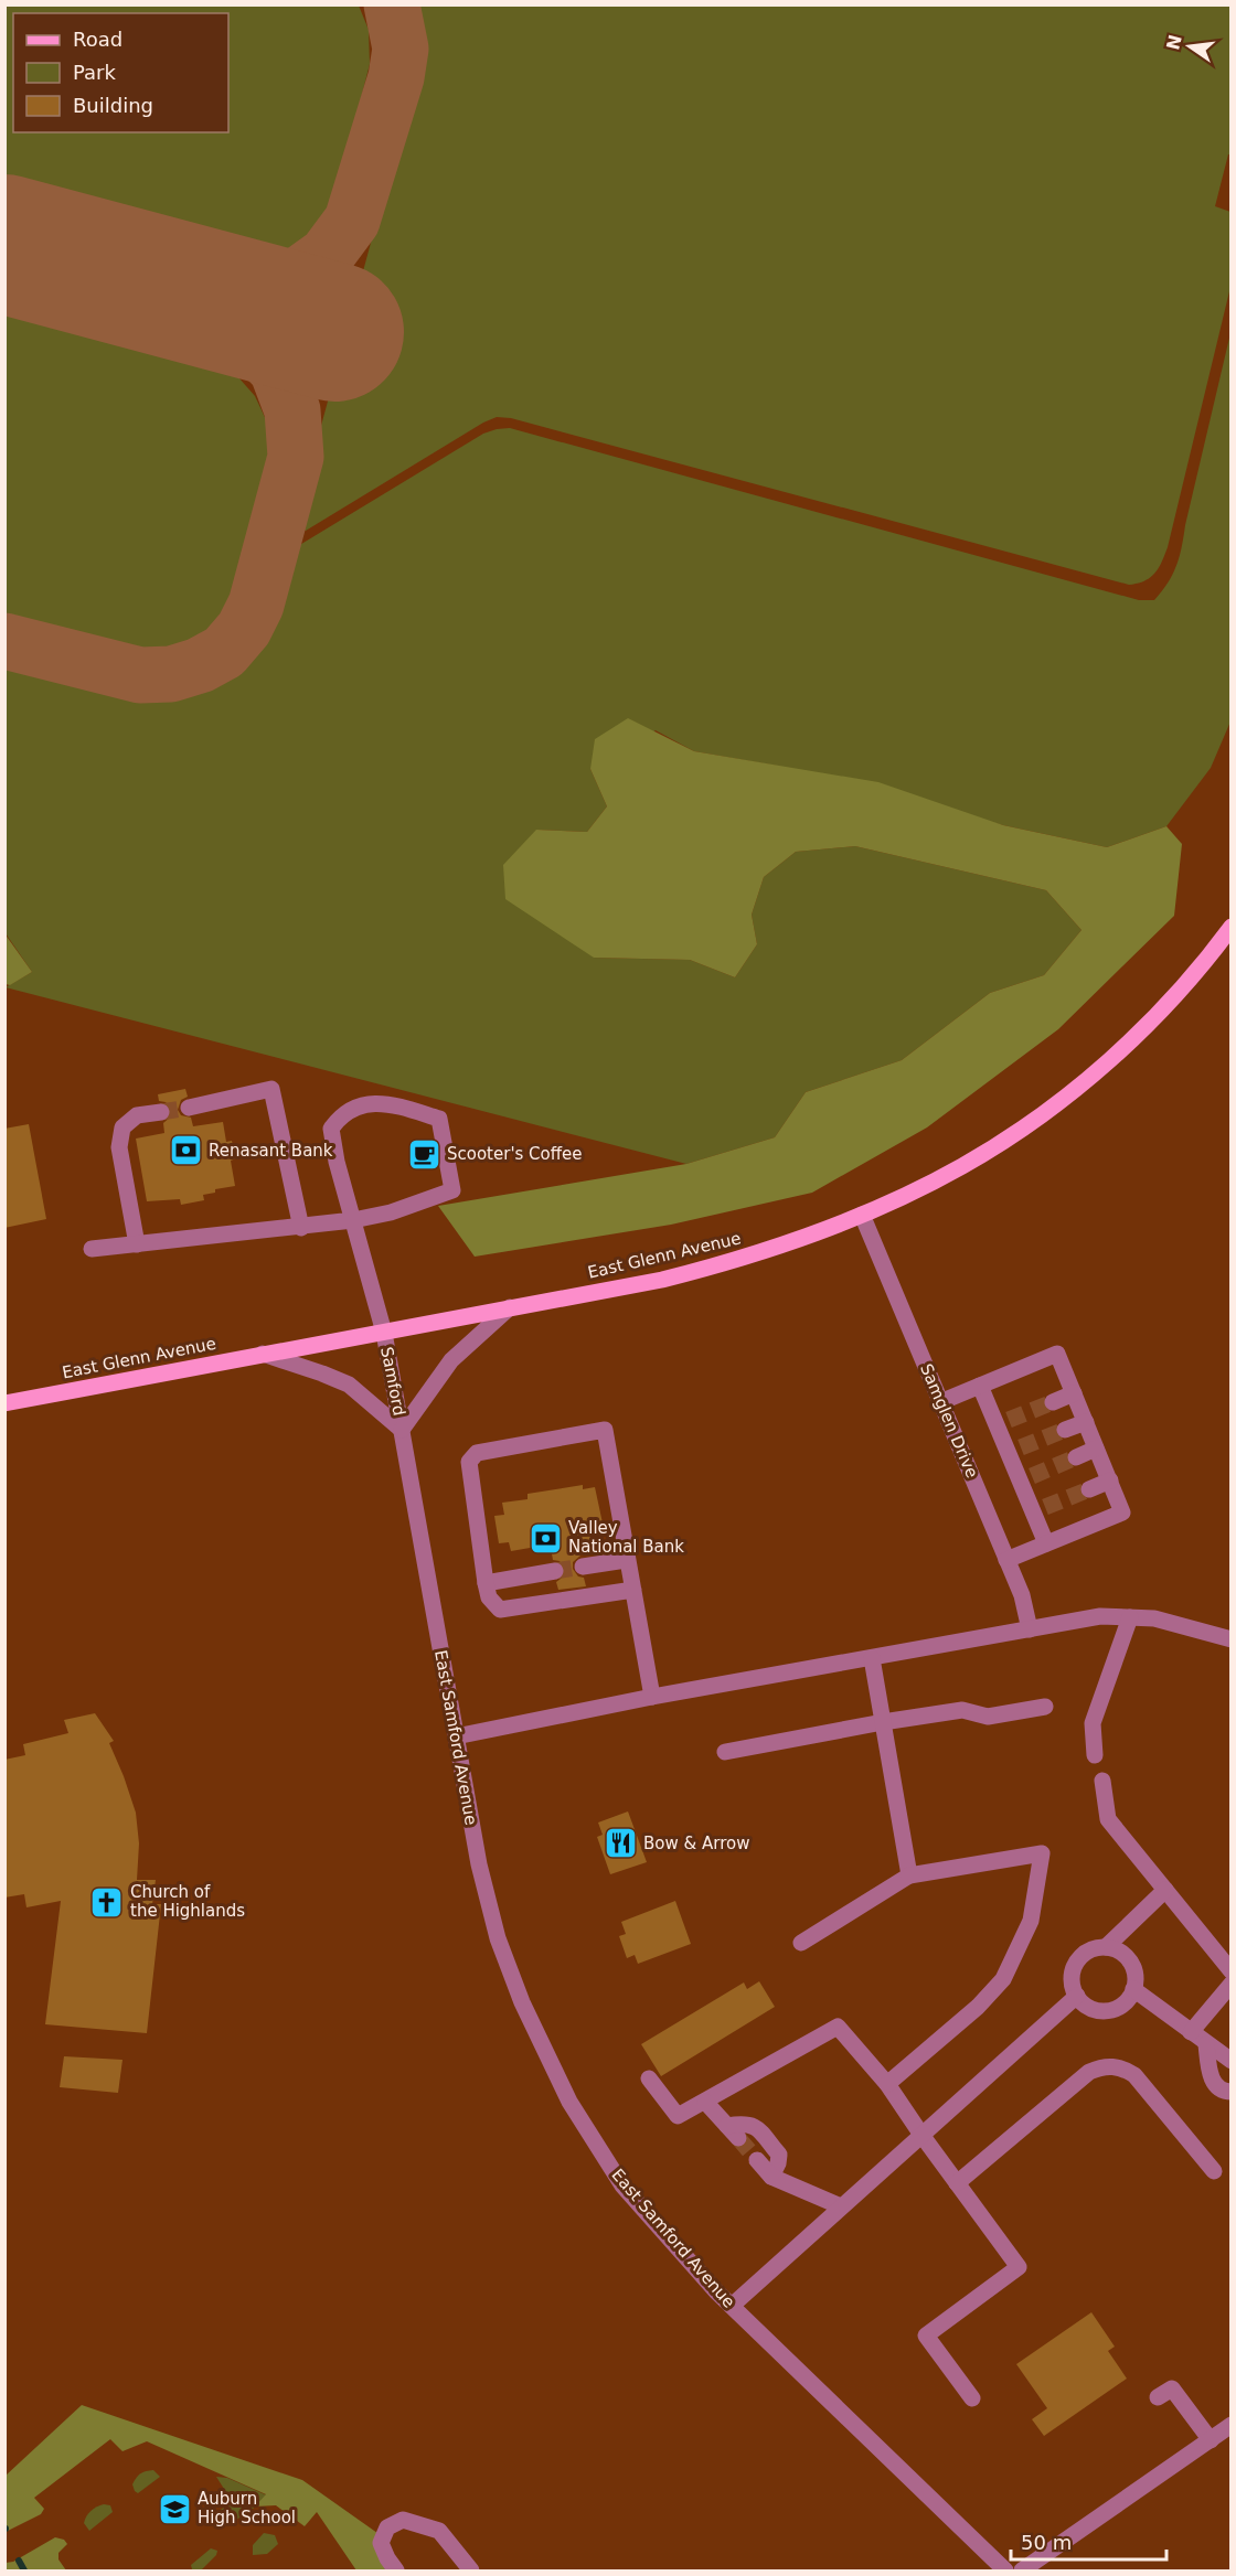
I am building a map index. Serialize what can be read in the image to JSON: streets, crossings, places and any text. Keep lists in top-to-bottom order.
{
  "streets": {
    "main road": ["East Glenn Avenue"],
    "street": ["Samford", "Samglen Drive", "East Samford Avenue"]
  },
  "crossings": [
    ["East Glenn Avenue", "Samford"],
    ["East Glenn Avenue", "Samglen Drive"],
    ["Samford", "East Samford Avenue"]
  ],
  "places": {
    "bank": ["Renasant Bank", "Valley National Bank"],
    "cafe": ["Scooter's Coffee"],
    "restaurant": ["Bow & Arrow"],
    "church": ["Church of the Highlands"],
    "school or university": ["Auburn High School"]
  },
  "legend": ["Road", "Park", "Building"],
  "scale_bar": "50 m",
  "north": "left"
}
